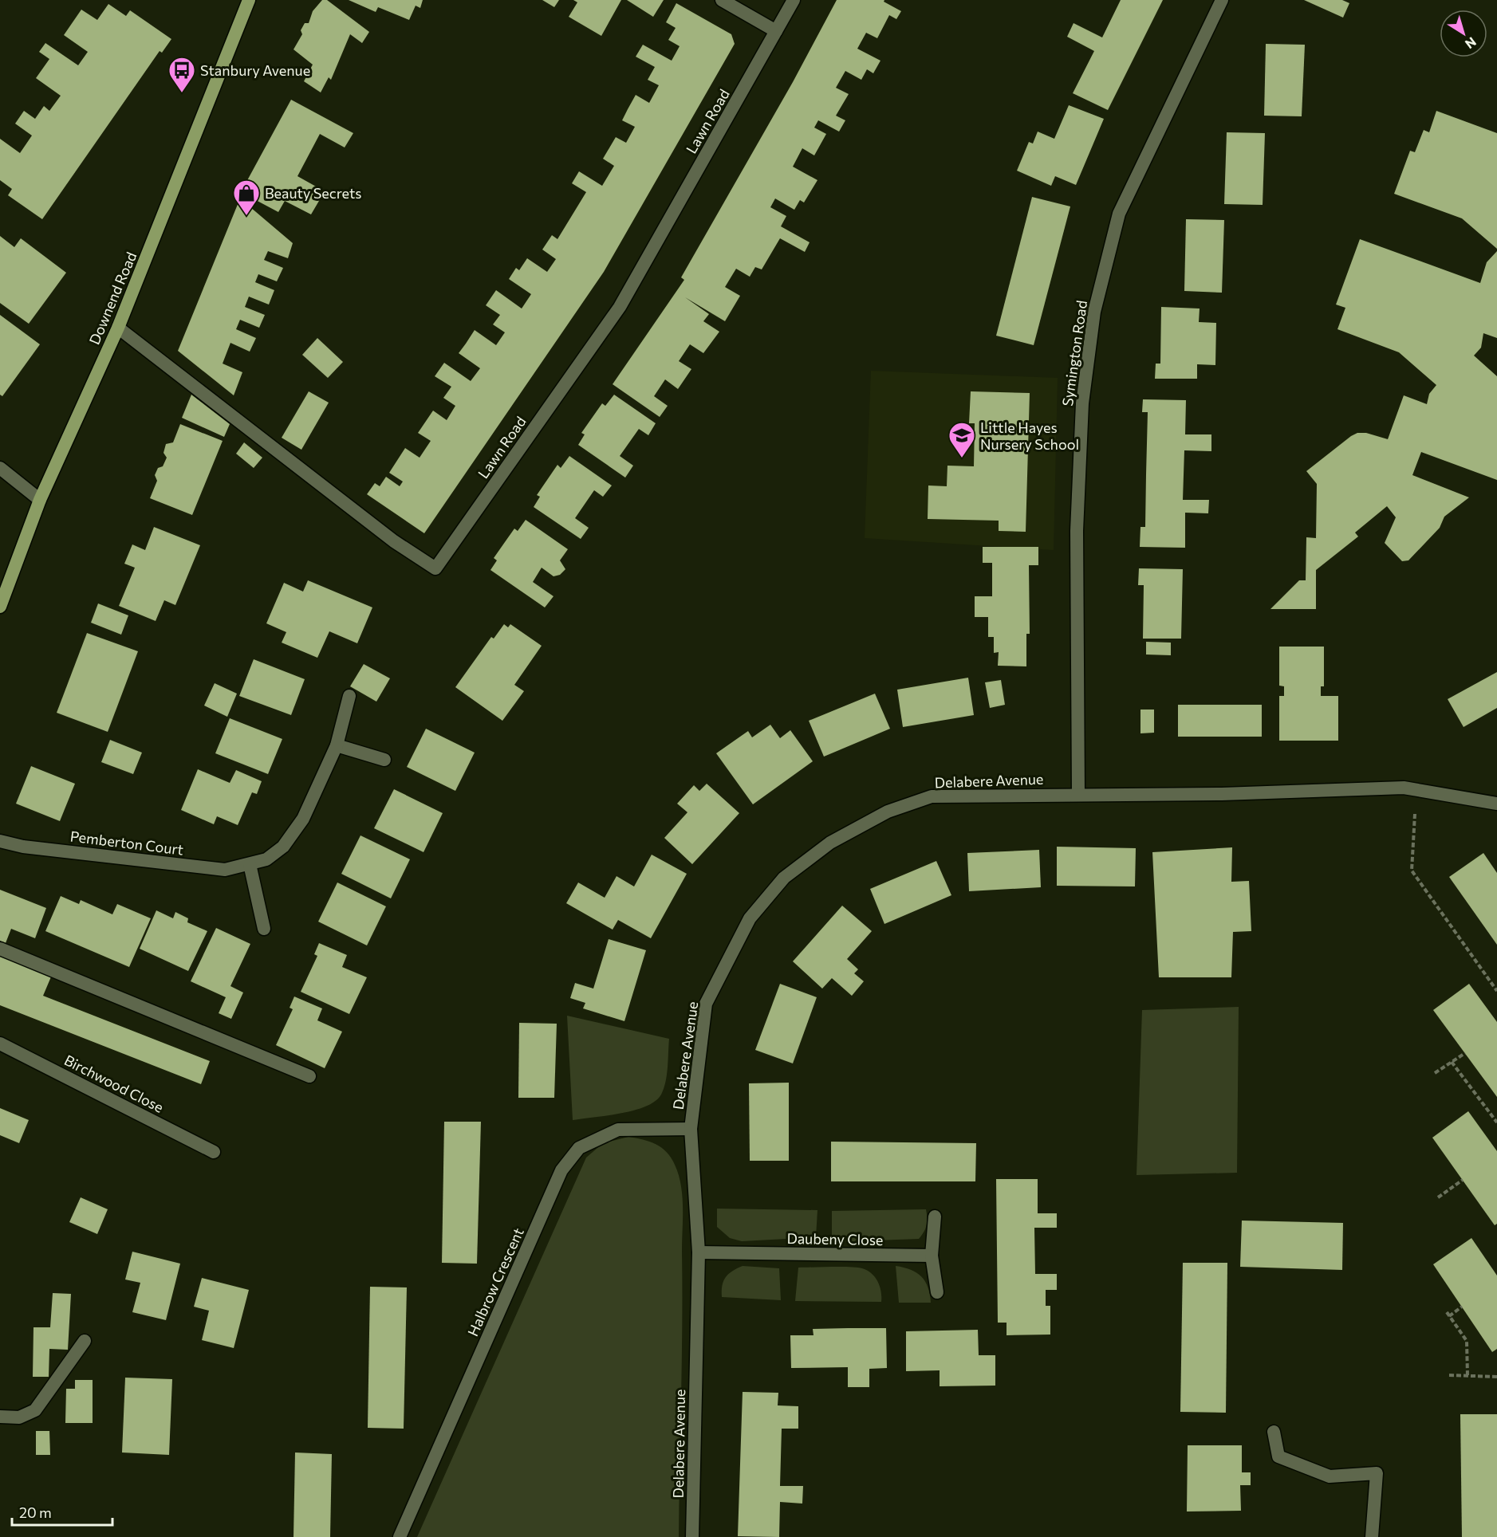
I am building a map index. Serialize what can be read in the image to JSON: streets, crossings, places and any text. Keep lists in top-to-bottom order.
{
  "streets": {
    "main road": ["Downend Road"],
    "street": [
      "Lawn Road",
      "Symington Road",
      "Delabere Avenue",
      "Pemberton Court",
      "Birchwood Close",
      "Daubeny Close",
      "Halbrow Crescent"
    ]
  },
  "crossings": [
    ["Lawn Road", "Downend Road"],
    ["Symington Road", "Delabere Avenue"],
    ["Delabere Avenue", "Daubeny Close"],
    ["Delabere Avenue", "Halbrow Crescent"]
  ],
  "places": {
    "bus stop": ["Stanbury Avenue"],
    "shop": ["Beauty Secrets"],
    "school or university": ["Little Hayes Nursery School"]
  },
  "scale_bar": "20 m",
  "north": "bottom right"
}
